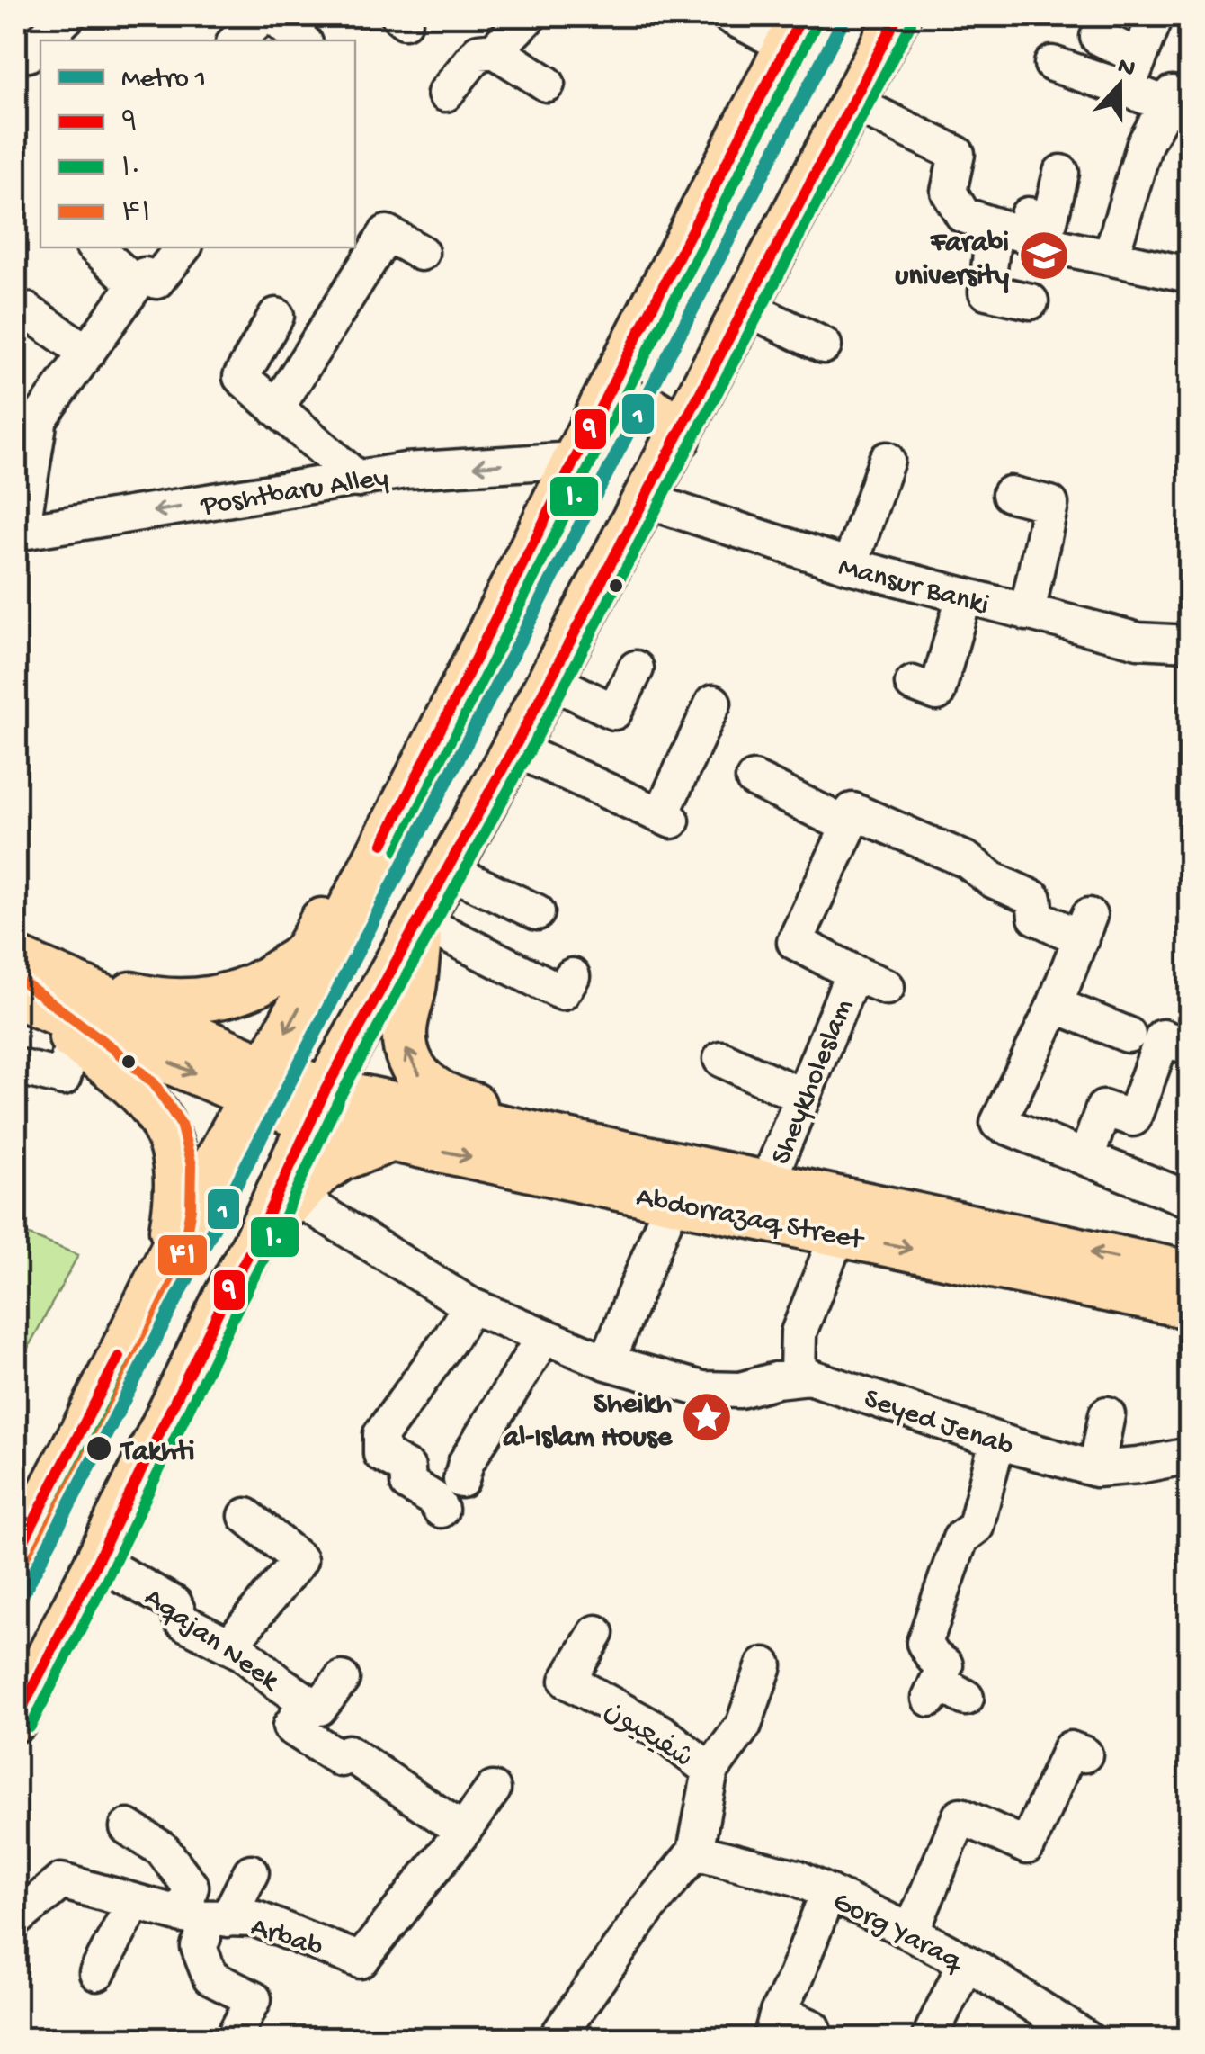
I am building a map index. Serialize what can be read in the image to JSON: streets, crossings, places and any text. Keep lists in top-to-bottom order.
{
  "streets": {
    "main road": ["Abdorrazaq Street"],
    "street": [
      "Poshtbaru Alley",
      "Mansur Banki",
      "Sheykholeslam",
      "Seyed Jenab",
      "Aqajan Neek",
      "شفیعیون",
      "Gorg Yaraq",
      "Arbab"
    ]
  },
  "crossings": [
    ["Sheykholeslam", "Abdorrazaq Street"],
    ["Aqajan Neek", "Arbab"],
    ["شفیعیون", "Gorg Yaraq"]
  ],
  "one_way": ["Poshtbaru Alley"],
  "places": {
    "school or university": ["Farabi university"],
    "place": ["Sheikh al-Islam House"],
    "other": ["Takhti"]
  },
  "lines": [
    "metro line 1",
    "transit line ۹",
    "transit line ۱۰",
    "transit line ۴۱"
  ],
  "legend": [
    "Metro 1",
    "۹",
    "۱۰",
    "۴۱"
  ],
  "north": "top"
}
